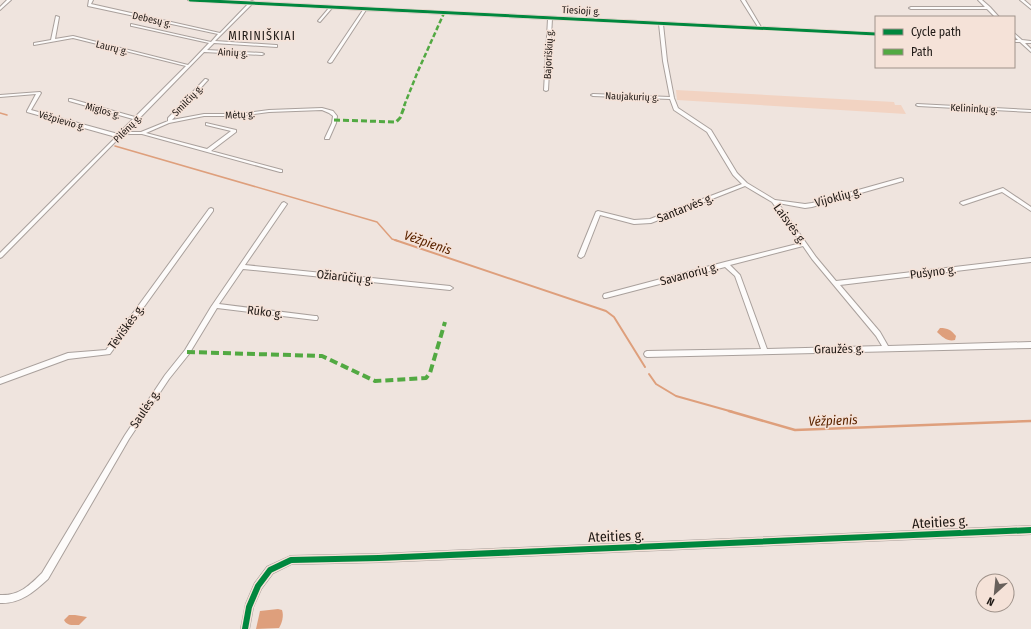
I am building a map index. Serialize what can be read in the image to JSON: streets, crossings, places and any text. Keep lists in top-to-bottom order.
{
  "streets": {
    "street": [
      "Tiesioji g.",
      "Debesų g.",
      "Laurų g.",
      "Ainių g.",
      "Bajoriškių g.",
      "Naujakurių g.",
      "Smilčių g.",
      "Kelininkų g.",
      "Miglos g.",
      "Mėtų g.",
      "Vėžpievio g.",
      "Pilėnų g.",
      "Vijoklių g.",
      "Santarvės g.",
      "Laisvės g.",
      "Pušyno g.",
      "Savanorių g.",
      "Ožiarūčių g.",
      "Rūko g.",
      "Tėviškės g.",
      "Graužės g.",
      "Saulės g.",
      "Ateities g."
    ]
  },
  "crossings": [
    ["Tiesioji g.", "Bajoriškių g."],
    ["Tiesioji g.", "Pilėnų g."],
    ["Tiesioji g.", "Laisvės g."],
    ["Debesų g.", "Pilėnų g."],
    ["Laurų g.", "Pilėnų g."],
    ["Ainių g.", "Pilėnų g."],
    ["Naujakurių g.", "Laisvės g."],
    ["Smilčių g.", "Mėtų g."],
    ["Miglos g.", "Pilėnų g."],
    ["Mėtų g.", "Vėžpievio g."],
    ["Mėtų g.", "Pilėnų g."],
    ["Vėžpievio g.", "Pilėnų g."],
    ["Vijoklių g.", "Laisvės g."],
    ["Santarvės g.", "Laisvės g."],
    ["Laisvės g.", "Pušyno g."],
    ["Laisvės g.", "Graužės g."],
    ["Savanorių g.", "Graužės g."],
    ["Ožiarūčių g.", "Saulės g."],
    ["Rūko g.", "Saulės g."]
  ],
  "districts": ["MIRINIŠKIAI"],
  "water": ["Vėžpienis"],
  "legend": ["Cycle path", "Path"],
  "north": "bottom left"
}
